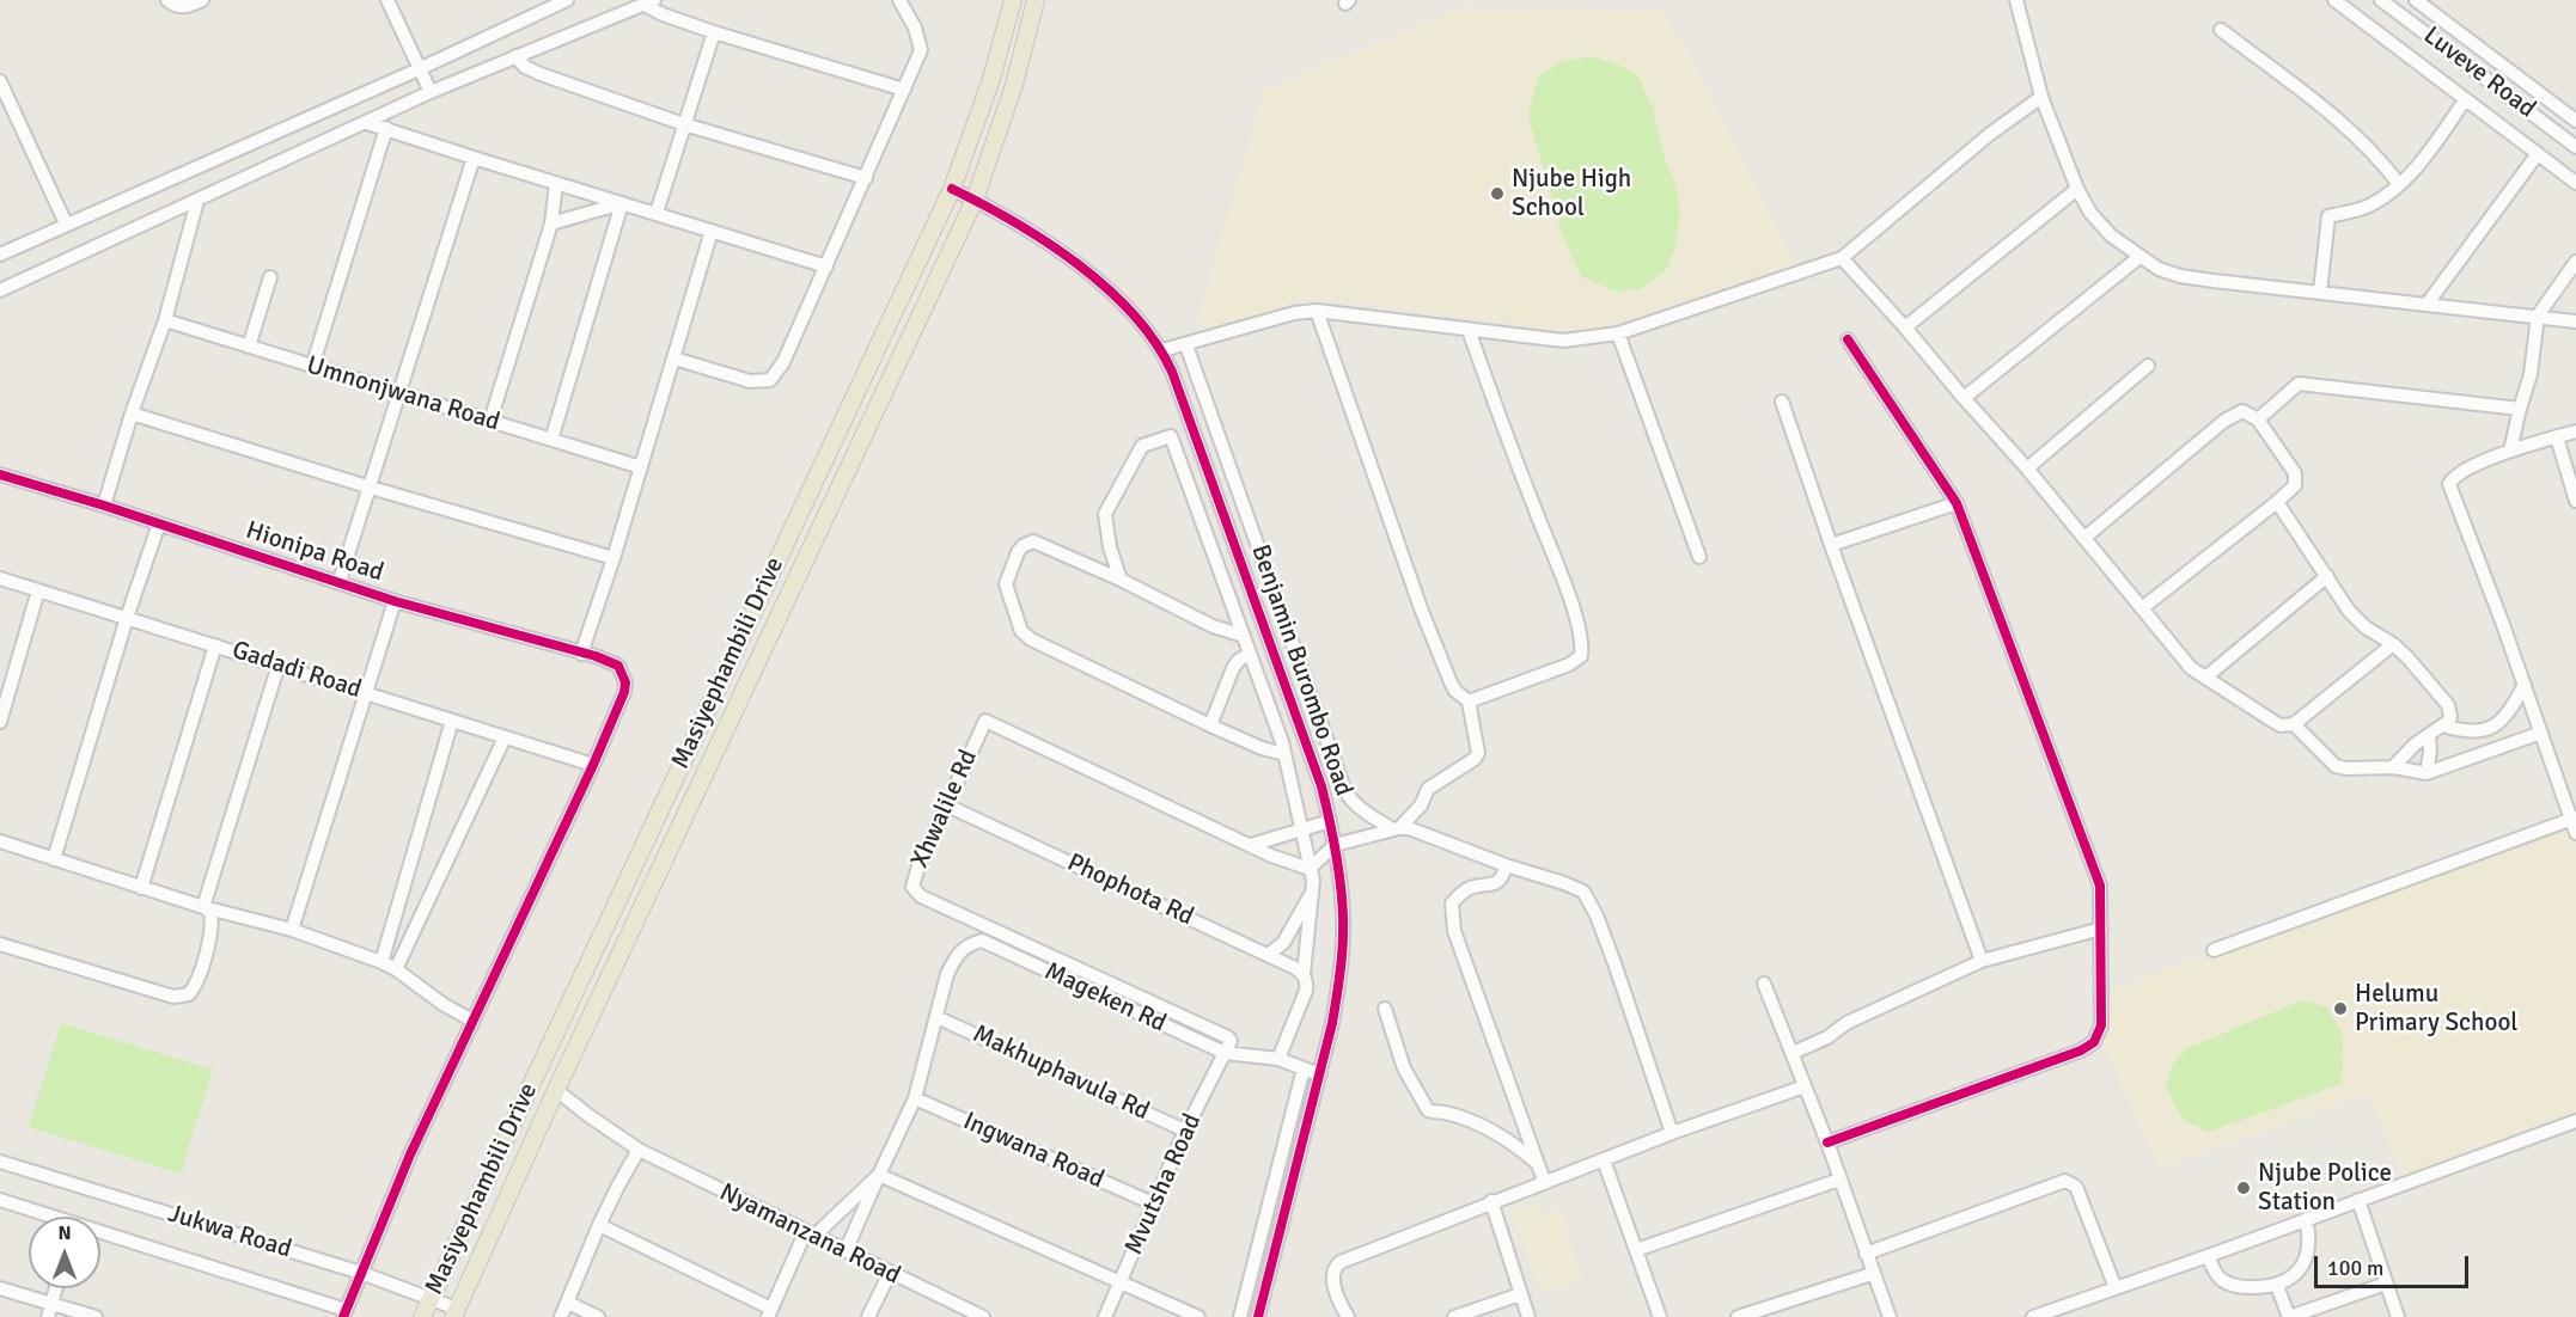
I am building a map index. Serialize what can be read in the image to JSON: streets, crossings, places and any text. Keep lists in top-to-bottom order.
{
  "streets": {
    "main road": ["Masiyephambili Drive"],
    "street": [
      "Luveve Road",
      "Umnonjwana Road",
      "Hionipa Road",
      "Gadadi Road",
      "Benjamin Burombo Road",
      "Xhwalile Rd",
      "Phophota Rd",
      "Mageken Rd",
      "Makhuphavula Rd",
      "Ingwana Road",
      "Mvutsha Road",
      "Jukwa Road",
      "Nyamanzana Road"
    ]
  },
  "crossings": [
    ["Hionipa Road", "Gadadi Road"],
    ["Masiyephambili Drive", "Benjamin Burombo Road"],
    ["Masiyephambili Drive", "Jukwa Road"],
    ["Masiyephambili Drive", "Nyamanzana Road"],
    ["Benjamin Burombo Road", "Mageken Rd"],
    ["Xhwalile Rd", "Phophota Rd"],
    ["Xhwalile Rd", "Mageken Rd"],
    ["Xhwalile Rd", "Mvutsha Road"],
    ["Mageken Rd", "Makhuphavula Rd"],
    ["Mageken Rd", "Mvutsha Road"],
    ["Makhuphavula Rd", "Mvutsha Road"],
    ["Ingwana Road", "Mvutsha Road"]
  ],
  "places": ["Njube High School", "Helumu Primary School", "Njube Police Station"],
  "scale_bar": "100 m",
  "north": "top"
}
